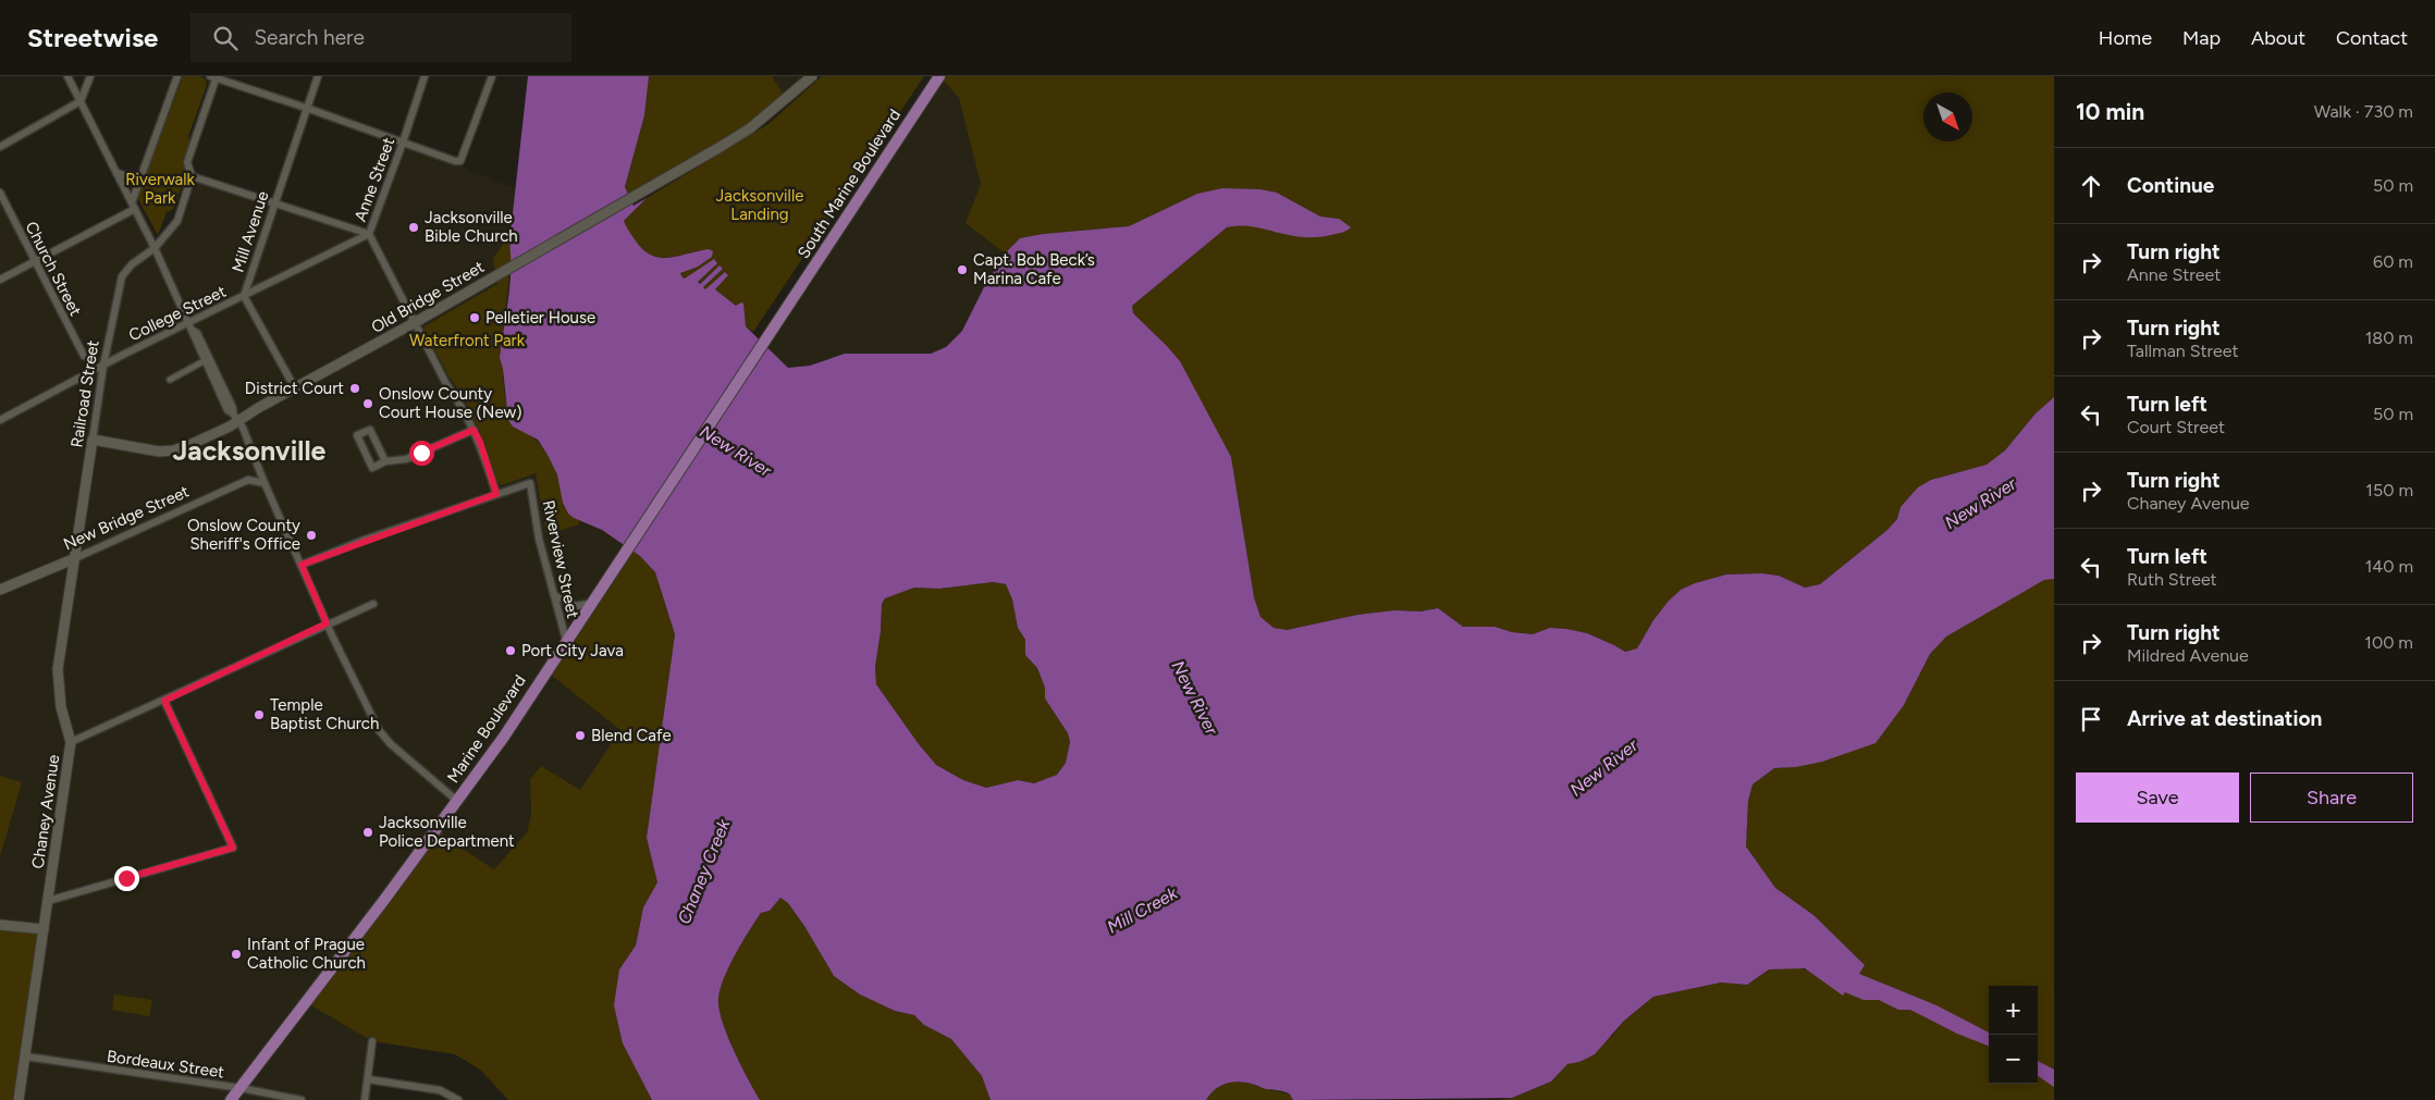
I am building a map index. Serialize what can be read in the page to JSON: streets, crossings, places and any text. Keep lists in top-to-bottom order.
{
  "streets": {
    "main road": [
      "South Marine Boulevard",
      "Old Bridge Street",
      "Railroad Street",
      "New Bridge Street",
      "Marine Boulevard",
      "Chaney Avenue"
    ],
    "street": [
      "Anne Street",
      "Mill Avenue",
      "Church Street",
      "College Street",
      "Riverview Street",
      "Bordeaux Street"
    ]
  },
  "crossings": [
    ["Anne Street", "Old Bridge Street"],
    ["Anne Street", "College Street"],
    ["Anne Street", "Riverview Street"],
    ["South Marine Boulevard", "Marine Boulevard"],
    ["Mill Avenue", "Old Bridge Street"],
    ["Mill Avenue", "College Street"],
    ["Old Bridge Street", "Railroad Street"],
    ["College Street", "Railroad Street"],
    ["Railroad Street", "New Bridge Street"],
    ["Railroad Street", "Chaney Avenue"],
    ["Riverview Street", "Marine Boulevard"],
    ["Marine Boulevard", "Bordeaux Street"],
    ["Chaney Avenue", "Bordeaux Street"]
  ],
  "districts": ["Jacksonville"],
  "water": ["New River", "Chaney Creek", "Mill Creek"],
  "parks": ["Riverwalk Park", "Jacksonville Landing", "Waterfront Park"],
  "places": [
    "Jacksonville Bible Church",
    "Capt. Bob Beck’s Marina Cafe",
    "Pelletier House",
    "District Court",
    "Onslow County Court House (New)",
    "Onslow County Sheriff's Office",
    "Port City Java",
    "Temple Baptist Church",
    "Blend Cafe",
    "Jacksonville Police Department",
    "Infant of Prague Catholic Church"
  ],
  "north": "bottom right",
  "page": {
    "header": "Streetwise",
    "search": "Search here",
    "nav": [
      "Home",
      "Map",
      "About",
      "Contact"
    ],
    "heading": ["10 min", "Walk · 730 m"],
    "list": [
      ["Continue", "50 m"],
      ["Turn right", "Anne Street", "60 m"],
      ["Turn right", "Tallman Street", "180 m"],
      ["Turn left", "Court Street", "50 m"],
      ["Turn right", "Chaney Avenue", "150 m"],
      ["Turn left", "Ruth Street", "140 m"],
      ["Turn right", "Mildred Avenue", "100 m"],
      "Arrive at destination"
    ],
    "buttons": ["Save", "Share"],
    "map_buttons": ["+", "−"]
  }
}
